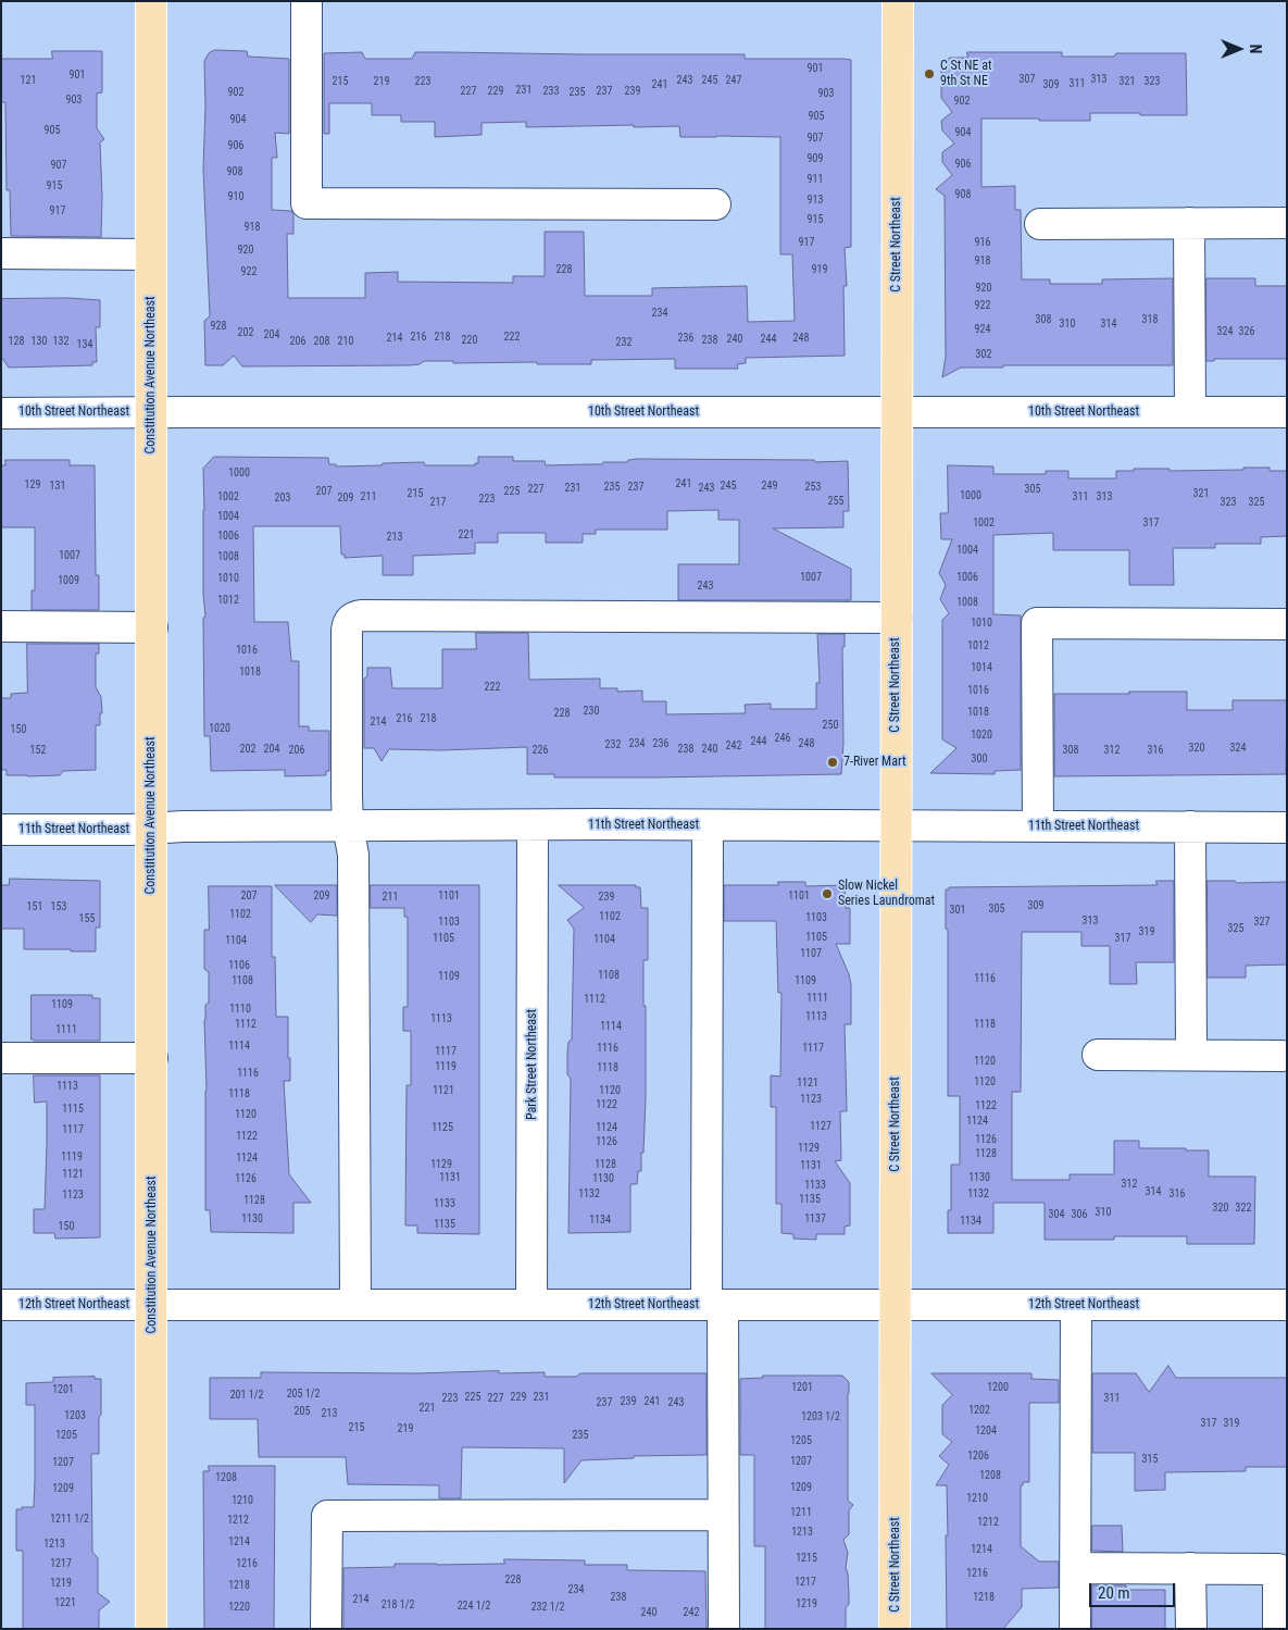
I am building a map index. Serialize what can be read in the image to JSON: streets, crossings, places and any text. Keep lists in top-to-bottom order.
{
  "streets": {
    "main road": ["C Street Northeast", "Constitution Avenue Northeast"],
    "street": [
      "10th Street Northeast",
      "11th Street Northeast",
      "Park Street Northeast",
      "12th Street Northeast"
    ]
  },
  "crossings": [
    ["C Street Northeast", "10th Street Northeast"],
    ["C Street Northeast", "11th Street Northeast"],
    ["C Street Northeast", "12th Street Northeast"],
    ["Constitution Avenue Northeast", "10th Street Northeast"],
    ["Constitution Avenue Northeast", "11th Street Northeast"],
    ["Constitution Avenue Northeast", "12th Street Northeast"],
    ["11th Street Northeast", "Park Street Northeast"],
    ["Park Street Northeast", "12th Street Northeast"]
  ],
  "places": ["C St NE at 9th St NE", "7-River Mart", "Slow Nickel Series Laundromat"],
  "house_numbers": [
    "901",
    "901",
    "307",
    "313",
    "121",
    "243",
    "245",
    "247",
    "215",
    "219",
    "223",
    "321",
    "323",
    "311",
    "241",
    "309",
    "231",
    "227",
    "229",
    "233",
    "237",
    "239",
    "902",
    "235",
    "903",
    "903",
    "902",
    "905",
    "904",
    "905",
    "904",
    "907",
    "906",
    "909",
    "906",
    "907",
    "908",
    "911",
    "915",
    "908",
    "910",
    "913",
    "917",
    "915",
    "918",
    "917",
    "916",
    "920",
    "918",
    "228",
    "919",
    "922",
    "920",
    "922",
    "234",
    "308",
    "318",
    "310",
    "314",
    "928",
    "924",
    "324",
    "326",
    "202",
    "204",
    "216",
    "218",
    "222",
    "214",
    "236",
    "248",
    "240",
    "244",
    "220",
    "238",
    "128",
    "130",
    "132",
    "206",
    "208",
    "210",
    "232",
    "134",
    "302",
    "1000",
    "241",
    "129",
    "131",
    "245",
    "249",
    "235",
    "237",
    "253",
    "231",
    "243",
    "227",
    "305",
    "207",
    "225",
    "215",
    "321",
    "1000",
    "1002",
    "211",
    "311",
    "313",
    "203",
    "209",
    "223",
    "255",
    "217",
    "323",
    "325",
    "1004",
    "1002",
    "317",
    "221",
    "1006",
    "213",
    "1004",
    "1007",
    "1008",
    "1007",
    "1006",
    "1010",
    "1009",
    "243",
    "1012",
    "1008",
    "1010",
    "1012",
    "1016",
    "1014",
    "1018",
    "222",
    "1016",
    "230",
    "1018",
    "228",
    "216",
    "218",
    "214",
    "250",
    "1020",
    "150",
    "1020",
    "246",
    "244",
    "234",
    "236",
    "248",
    "232",
    "242",
    "320",
    "324",
    "202",
    "204",
    "238",
    "240",
    "152",
    "206",
    "226",
    "308",
    "312",
    "316",
    "300",
    "207",
    "209",
    "1101",
    "1101",
    "211",
    "239",
    "309",
    "151",
    "153",
    "305",
    "301",
    "1102",
    "1102",
    "1103",
    "155",
    "313",
    "1103",
    "327",
    "325",
    "319",
    "1105",
    "1105",
    "317",
    "1104",
    "1104",
    "1107",
    "1106",
    "1108",
    "1109",
    "1116",
    "1108",
    "1109",
    "1111",
    "1112",
    "1109",
    "1110",
    "1113",
    "1113",
    "1112",
    "1118",
    "1114",
    "1111",
    "1114",
    "1116",
    "1117",
    "1117",
    "1120",
    "1119",
    "1118",
    "1116",
    "1120",
    "1121",
    "1113",
    "1121",
    "1120",
    "1118",
    "1123",
    "1122",
    "1122",
    "1115",
    "1120",
    "1124",
    "1127",
    "1125",
    "1124",
    "1117",
    "1122",
    "1126",
    "1126",
    "1129",
    "1128",
    "1119",
    "1124",
    "1129",
    "1128",
    "1131",
    "1121",
    "1131",
    "1130",
    "1126",
    "1130",
    "312",
    "1133",
    "314",
    "1132",
    "1132",
    "316",
    "1123",
    "1135",
    "1128",
    "1133",
    "320",
    "322",
    "310",
    "304",
    "306",
    "1130",
    "1137",
    "1134",
    "1134",
    "1135",
    "150",
    "1201",
    "1200",
    "1201",
    "205 1/2",
    "201 1/2",
    "225",
    "229",
    "231",
    "223",
    "227",
    "311",
    "239",
    "241",
    "237",
    "243",
    "221",
    "1202",
    "205",
    "213",
    "1203",
    "1203 1/2",
    "317",
    "319",
    "215",
    "219",
    "1204",
    "1205",
    "235",
    "1205",
    "1206",
    "315",
    "1207",
    "1207",
    "1208",
    "1208",
    "1209",
    "1209",
    "1210",
    "1210",
    "1211",
    "1211 1/2",
    "1212",
    "1212",
    "1213",
    "1214",
    "1213",
    "1214",
    "1215",
    "1217",
    "1216",
    "1216",
    "228",
    "1217",
    "1219",
    "1218",
    "234",
    "238",
    "1218",
    "214",
    "1221",
    "1219",
    "218 1/2",
    "224 1/2",
    "1220",
    "232 1/2",
    "240",
    "242"
  ],
  "scale_bar": "20 m",
  "north": "right"
}
